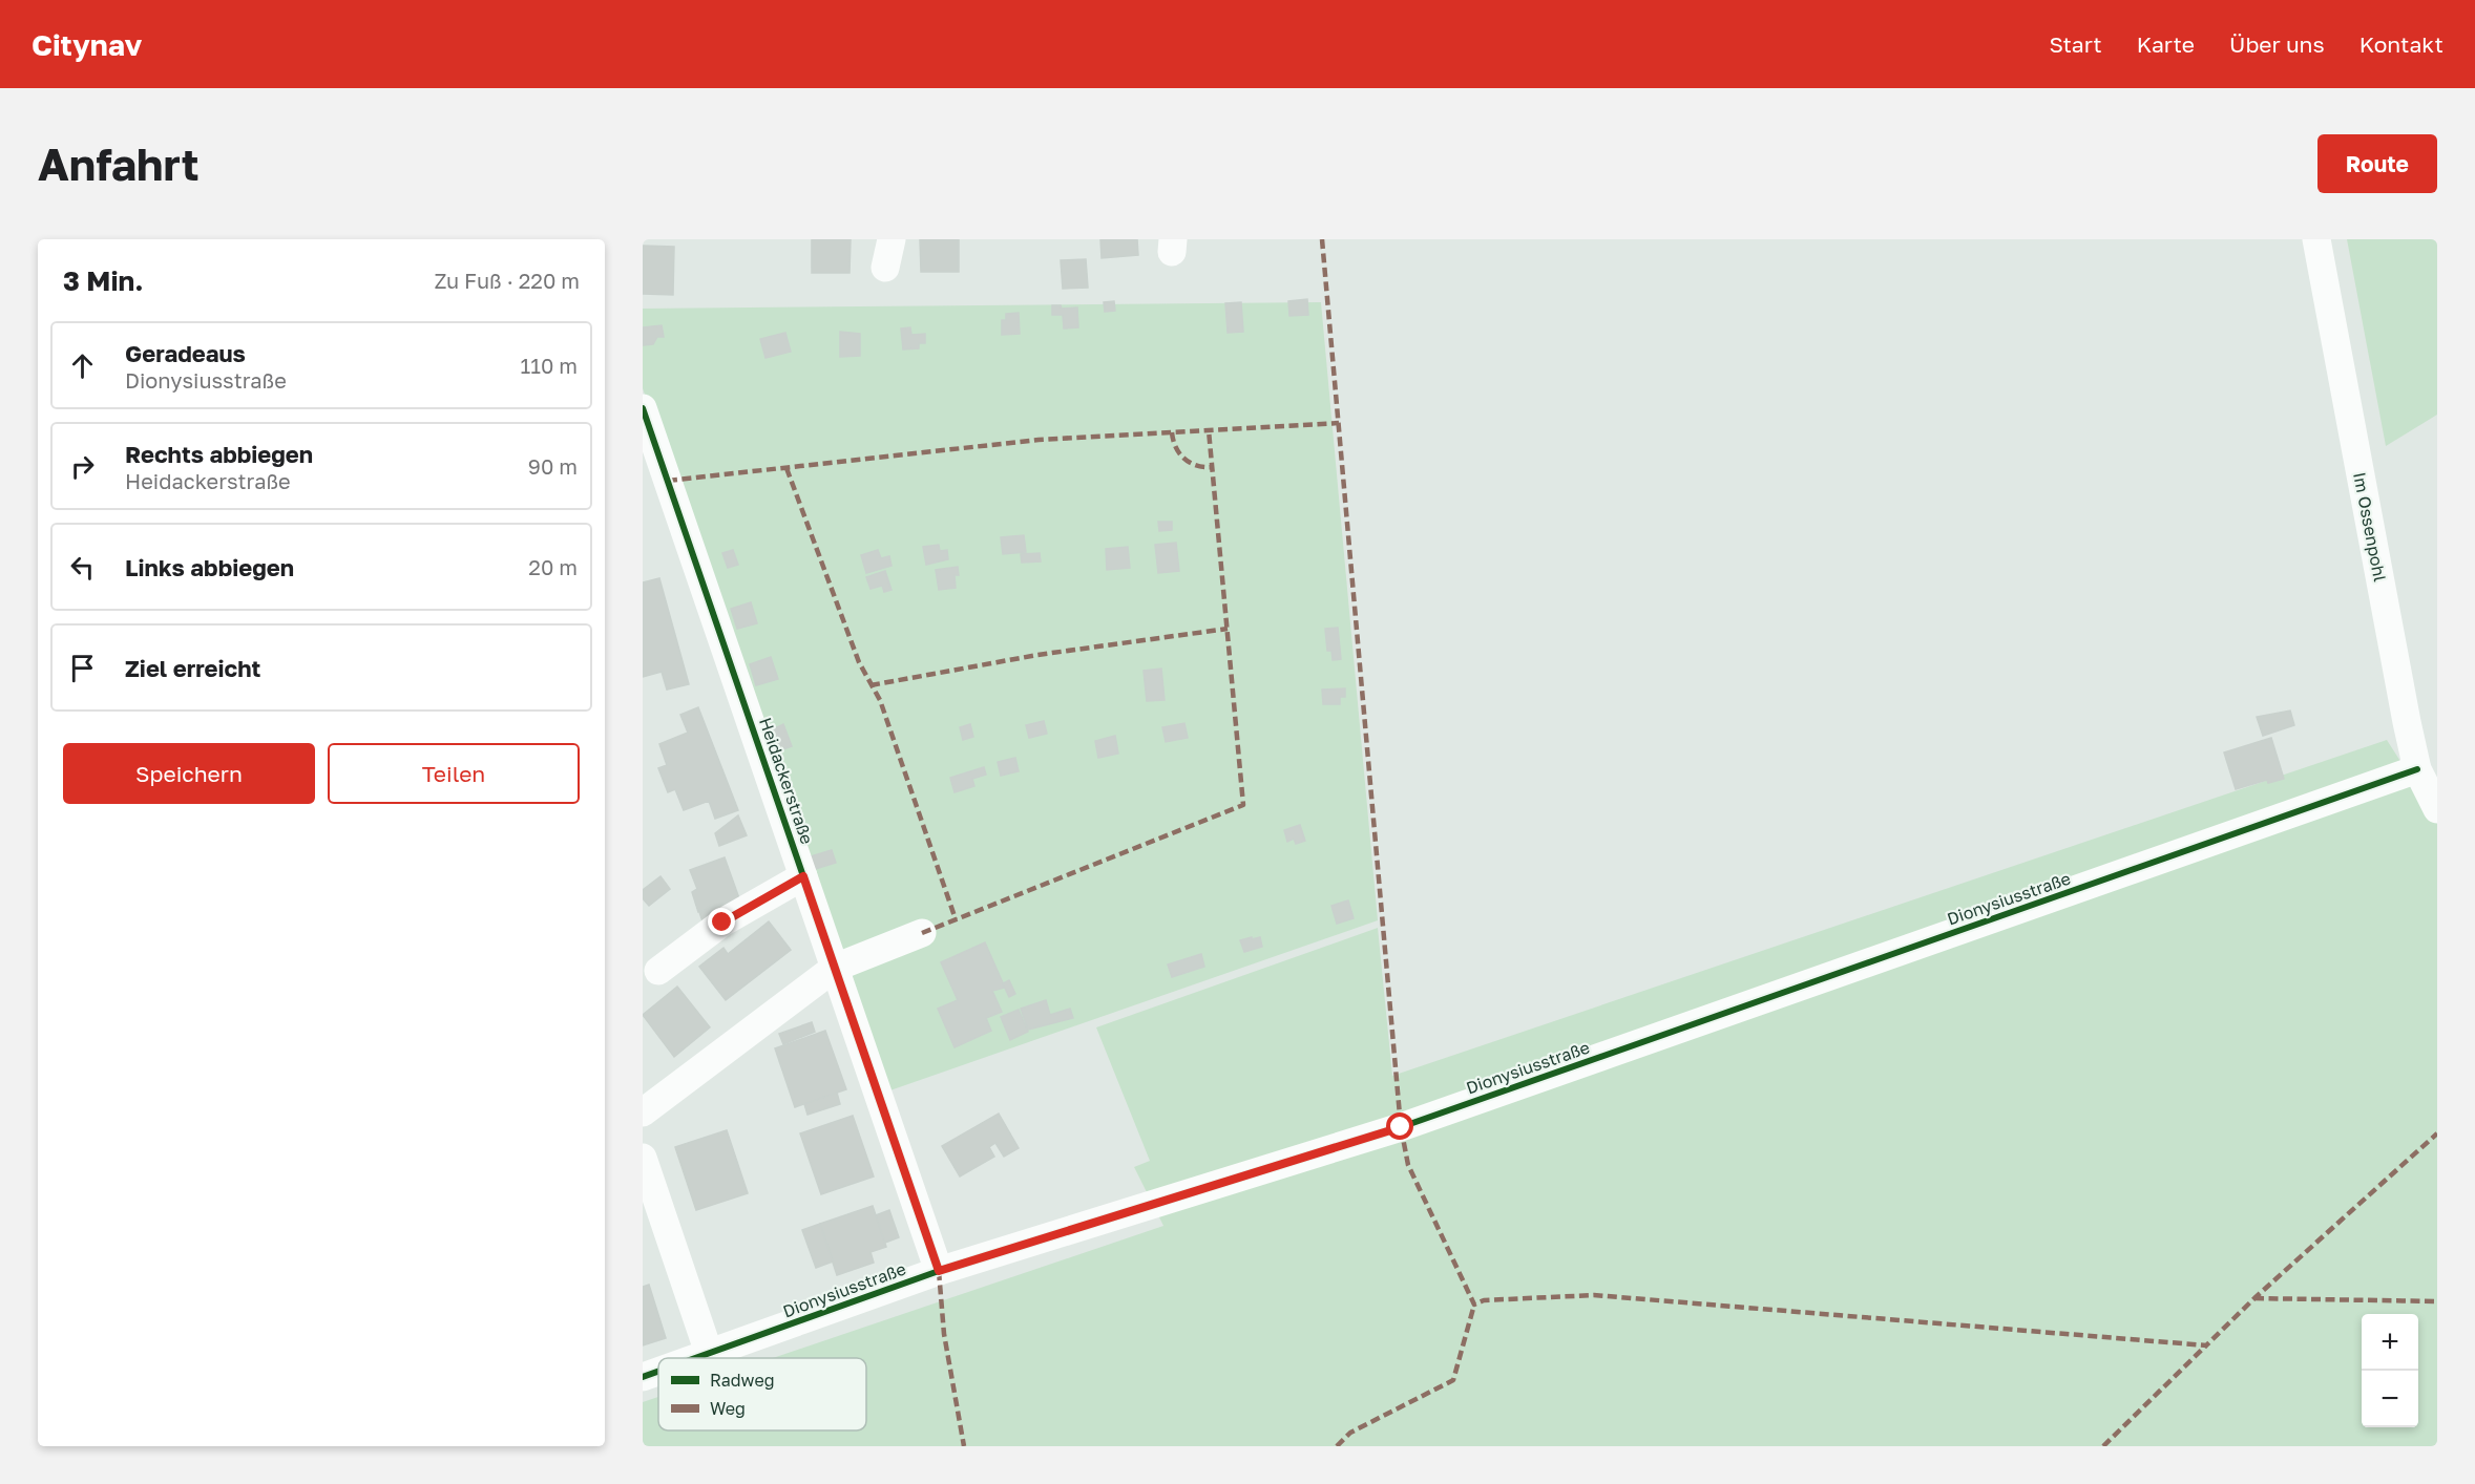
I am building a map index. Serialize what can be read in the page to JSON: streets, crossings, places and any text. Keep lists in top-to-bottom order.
{
  "streets": {
    "street": ["Im Ossenpohl", "Heidackerstraße", "Dionysiusstraße"]
  },
  "crossings": [
    ["Im Ossenpohl", "Dionysiusstraße"],
    ["Heidackerstraße", "Dionysiusstraße"]
  ],
  "legend": ["Radweg", "Weg"],
  "page": {
    "header": "Citynav",
    "nav": [
      "Start",
      "Karte",
      "Über uns",
      "Kontakt"
    ],
    "buttons": [
      "Route",
      ["Speichern", "Teilen"]
    ],
    "title": "Anfahrt",
    "heading": ["3 Min.", "Zu Fuß · 220 m"],
    "list": [
      ["Geradeaus", "Dionysiusstraße", "110 m"],
      ["Rechts abbiegen", "Heidackerstraße", "90 m"],
      ["Links abbiegen", "20 m"],
      "Ziel erreicht"
    ],
    "map_buttons": ["+", "−"]
  }
}
